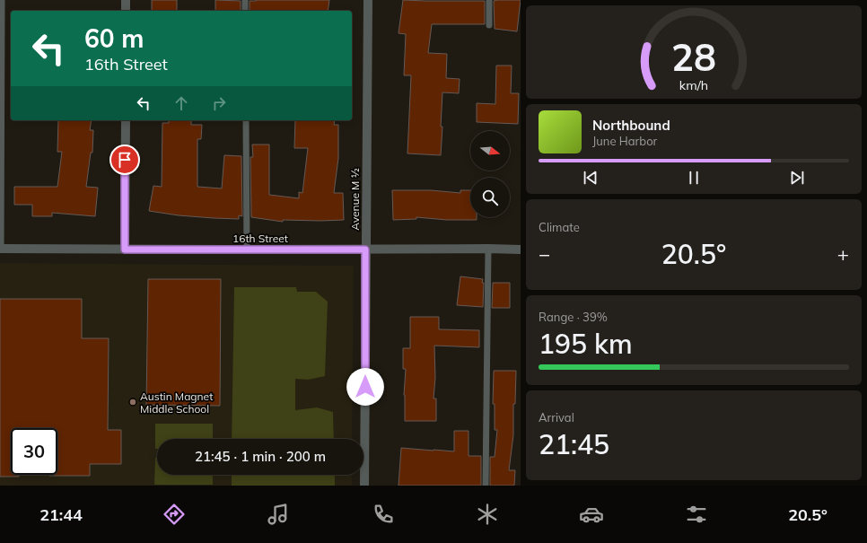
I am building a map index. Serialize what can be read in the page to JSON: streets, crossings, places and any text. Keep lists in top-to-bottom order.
{
  "streets": {
    "street": ["Avenue M ½", "16th Street"]
  },
  "crossings": [
    ["Avenue M ½", "16th Street"]
  ],
  "places": ["Austin Magnet Middle School"],
  "north": "right",
  "page": {
    "turn": ["60 m", "16th Street"],
    "song": ["Northbound", "June Harbor"],
    "tile": [
      "Climate",
      ["Range · 39%", "195 km"],
      ["Arrival", "21:45"]
    ],
    "heat": ["−", "20.5°", "+"],
    "limit": "30",
    "trip": "21:45 · 1 min · 200 m",
    "tabs": ["21:44", "20.5°"],
    "gauge": ["28", "km/h"]
  }
}
